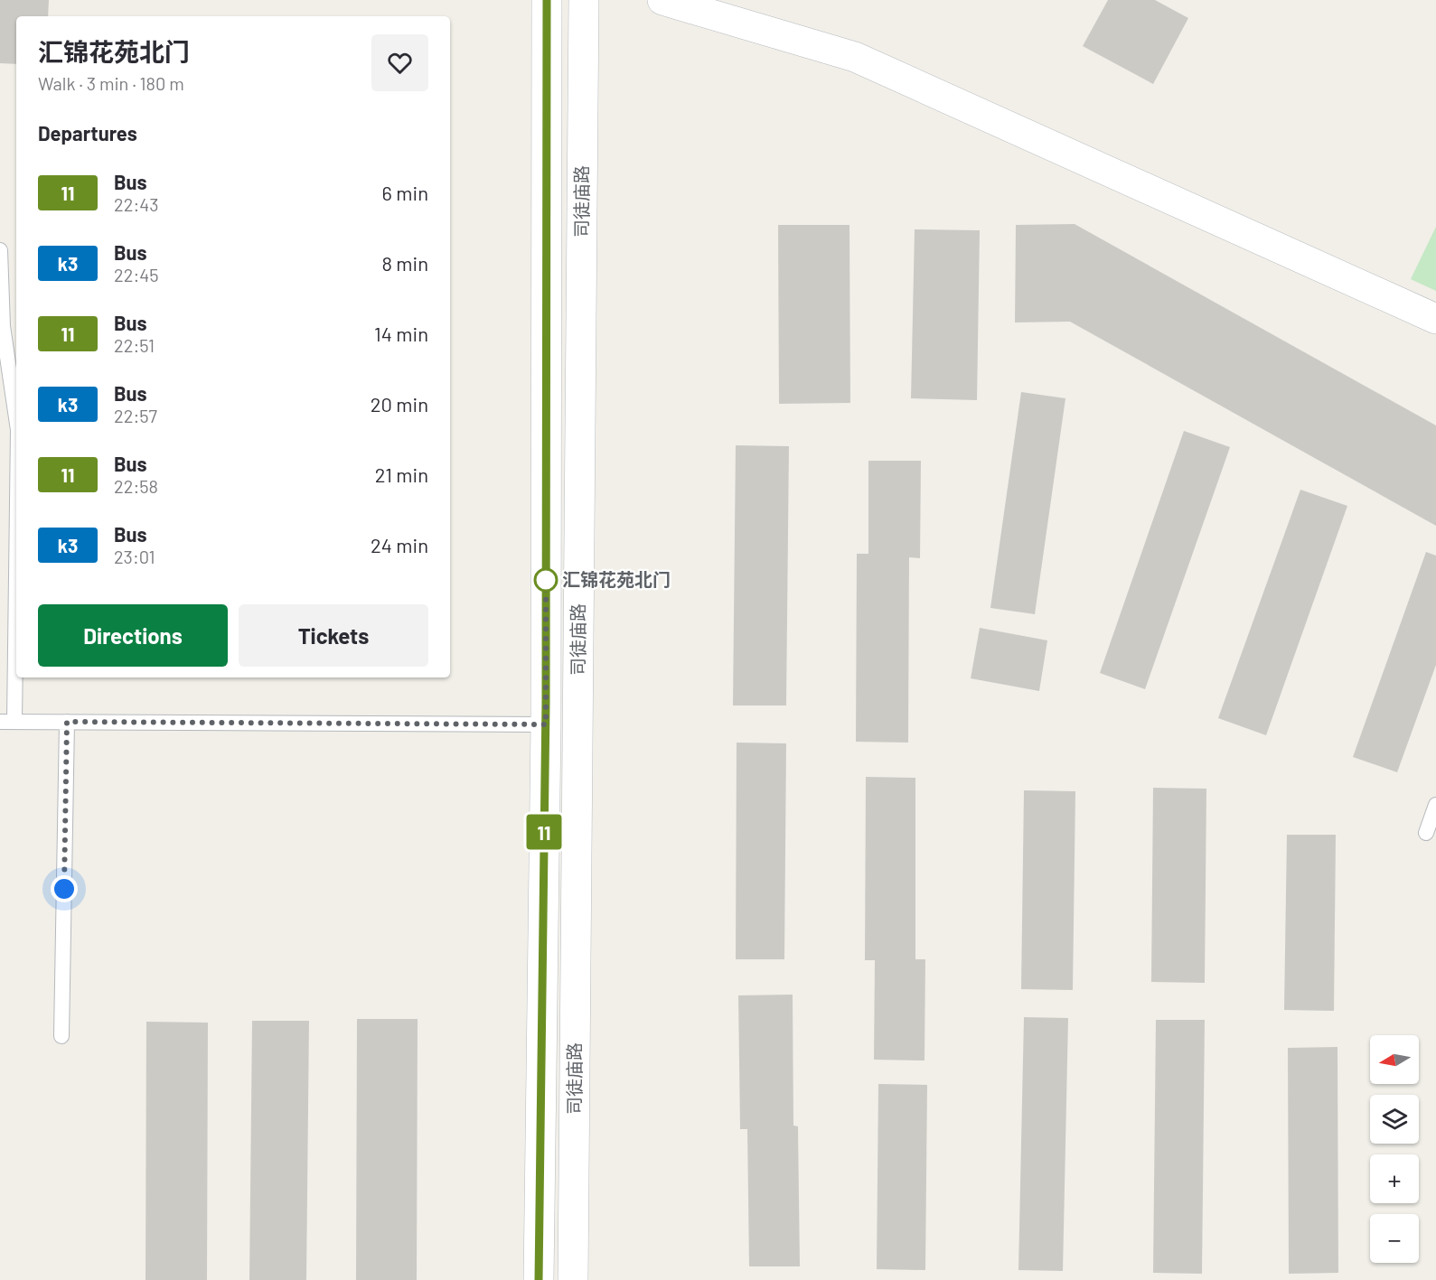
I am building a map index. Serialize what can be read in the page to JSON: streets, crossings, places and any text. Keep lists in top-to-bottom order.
{
  "streets": {
    "main road": ["司徒庙路"]
  },
  "places": ["汇锦花苑北门"],
  "lines": ["bus line 11"],
  "north": "left",
  "page": {
    "on_map": "11",
    "heading": [
      ["汇锦花苑北门", "Walk · 3 min · 180 m"],
      "Departures"
    ],
    "list": [
      {
        "mark": "11",
        "name": "Bus",
        "note": "22:43",
        "value": "6 min"
      },
      {
        "mark": "k3",
        "name": "Bus",
        "note": "22:45",
        "value": "8 min"
      },
      {
        "mark": "11",
        "name": "Bus",
        "note": "22:51",
        "value": "14 min"
      },
      {
        "mark": "k3",
        "name": "Bus",
        "note": "22:57",
        "value": "20 min"
      },
      {
        "mark": "11",
        "name": "Bus",
        "note": "22:58",
        "value": "21 min"
      },
      {
        "mark": "k3",
        "name": "Bus",
        "note": "23:01",
        "value": "24 min"
      }
    ],
    "buttons": ["Directions", "Tickets"],
    "map_buttons": ["+", "−"]
  }
}
